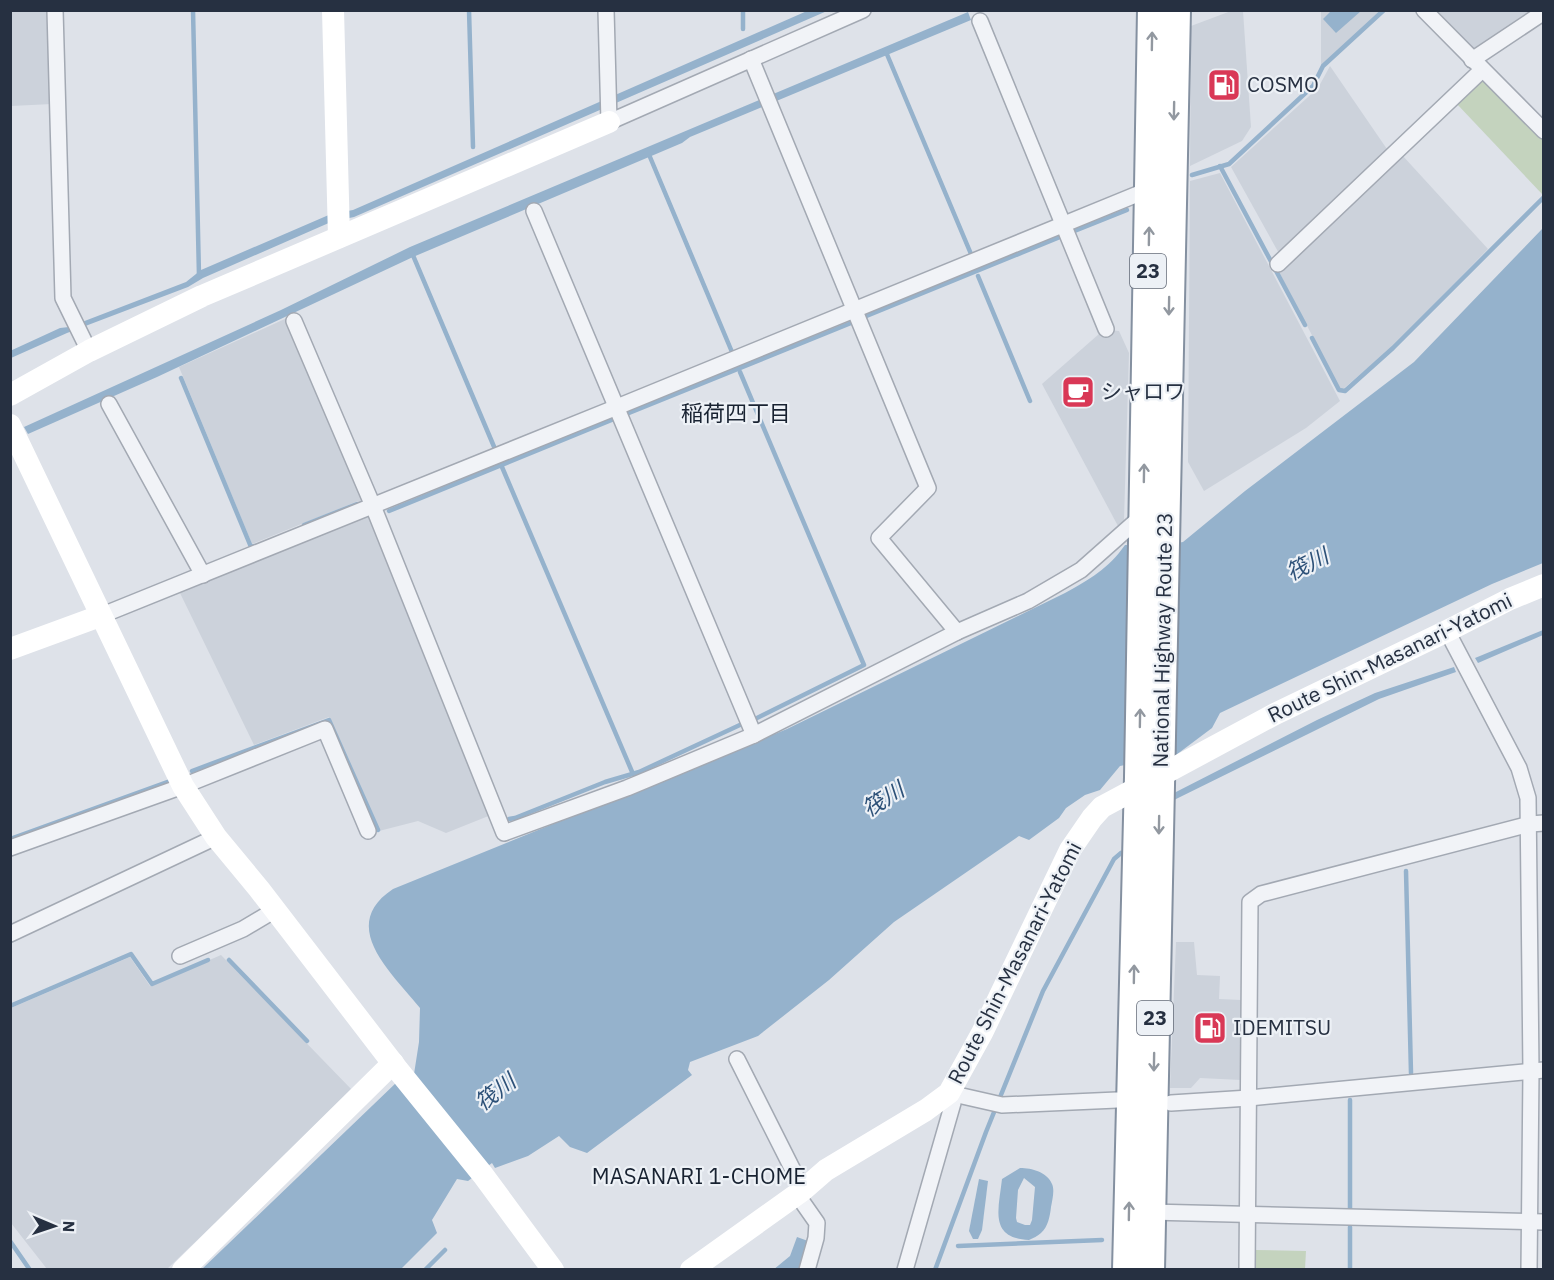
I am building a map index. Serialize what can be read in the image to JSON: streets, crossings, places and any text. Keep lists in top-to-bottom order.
{
  "streets": {
    "highway": ["23", "National Highway Route 23"],
    "street": ["Route Shin-Masanari-Yatomi"]
  },
  "crossings": [
    ["National Highway Route 23", "Route Shin-Masanari-Yatomi"]
  ],
  "districts": ["稲荷四丁目", "MASANARI 1-CHOME"],
  "water": ["筏川"],
  "places": {
    "fuel station": ["COSMO", "IDEMITSU"],
    "cafe": ["シャロワ"]
  },
  "north": "right"
}
